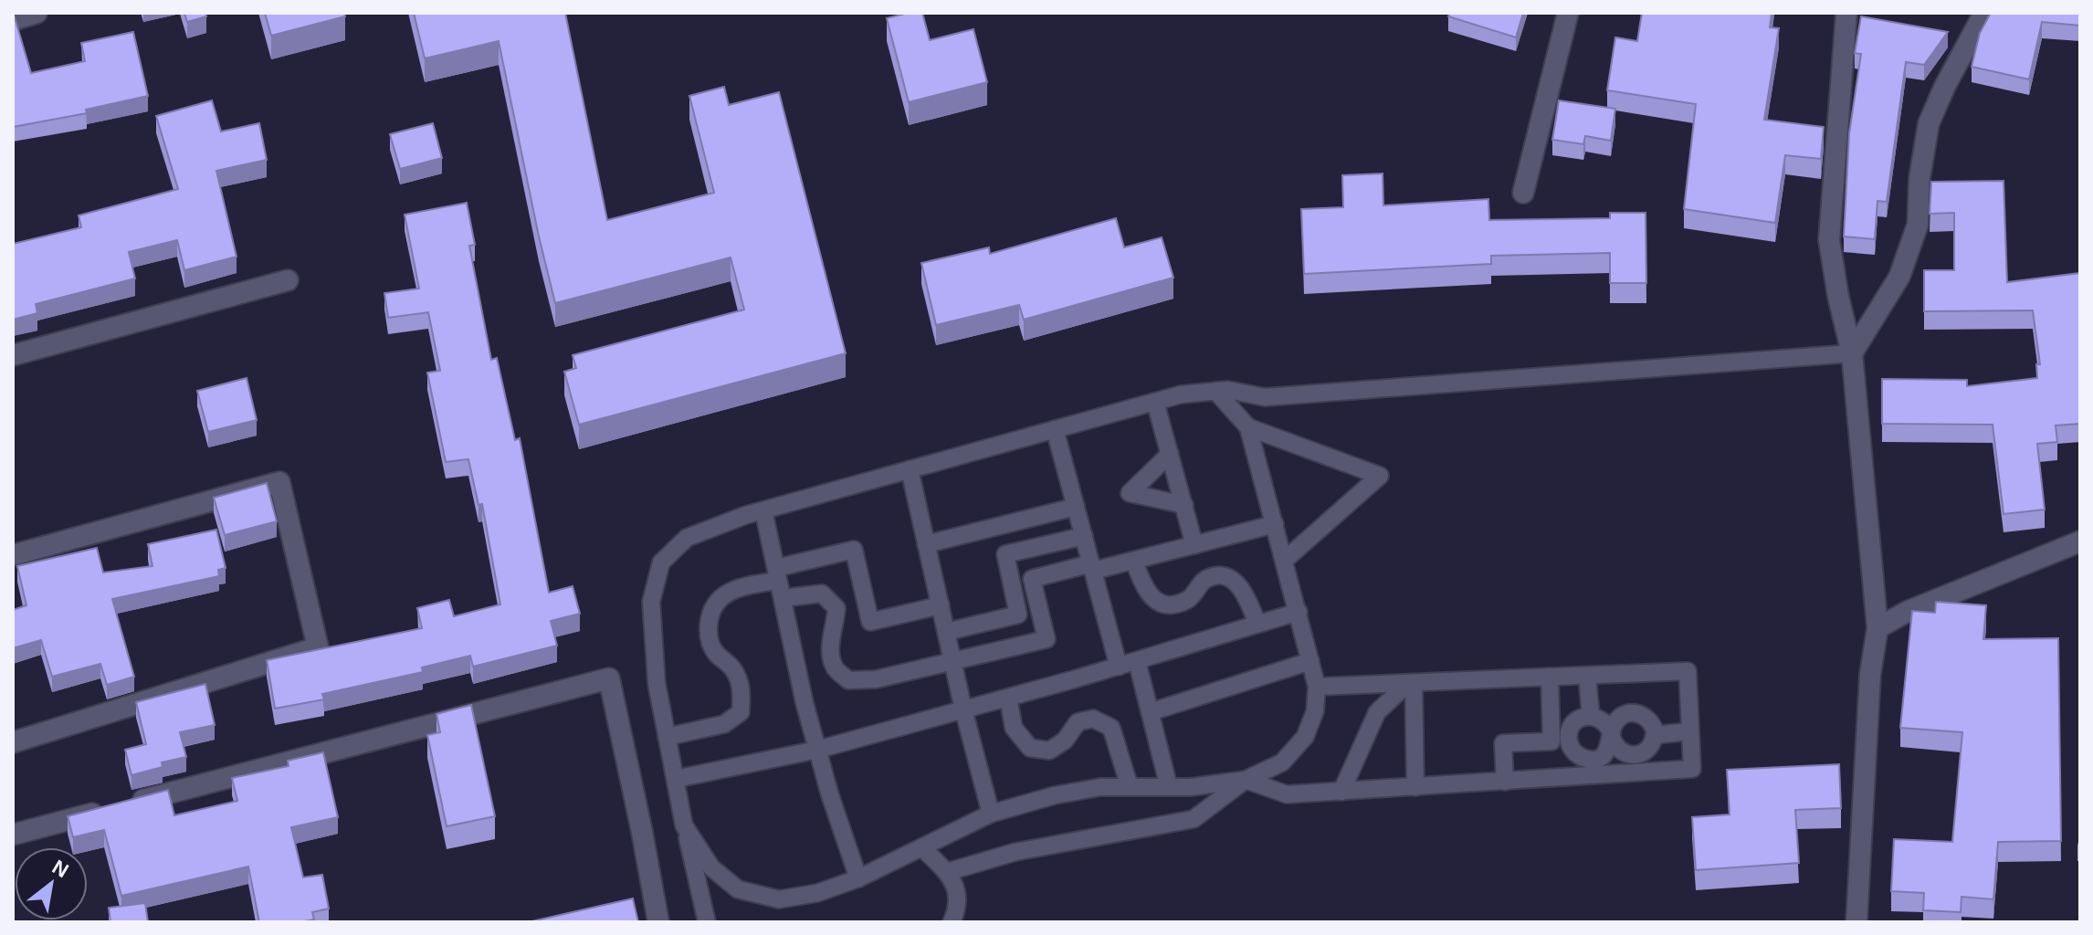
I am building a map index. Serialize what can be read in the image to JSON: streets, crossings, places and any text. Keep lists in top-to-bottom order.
{
  "north": "top right"
}
